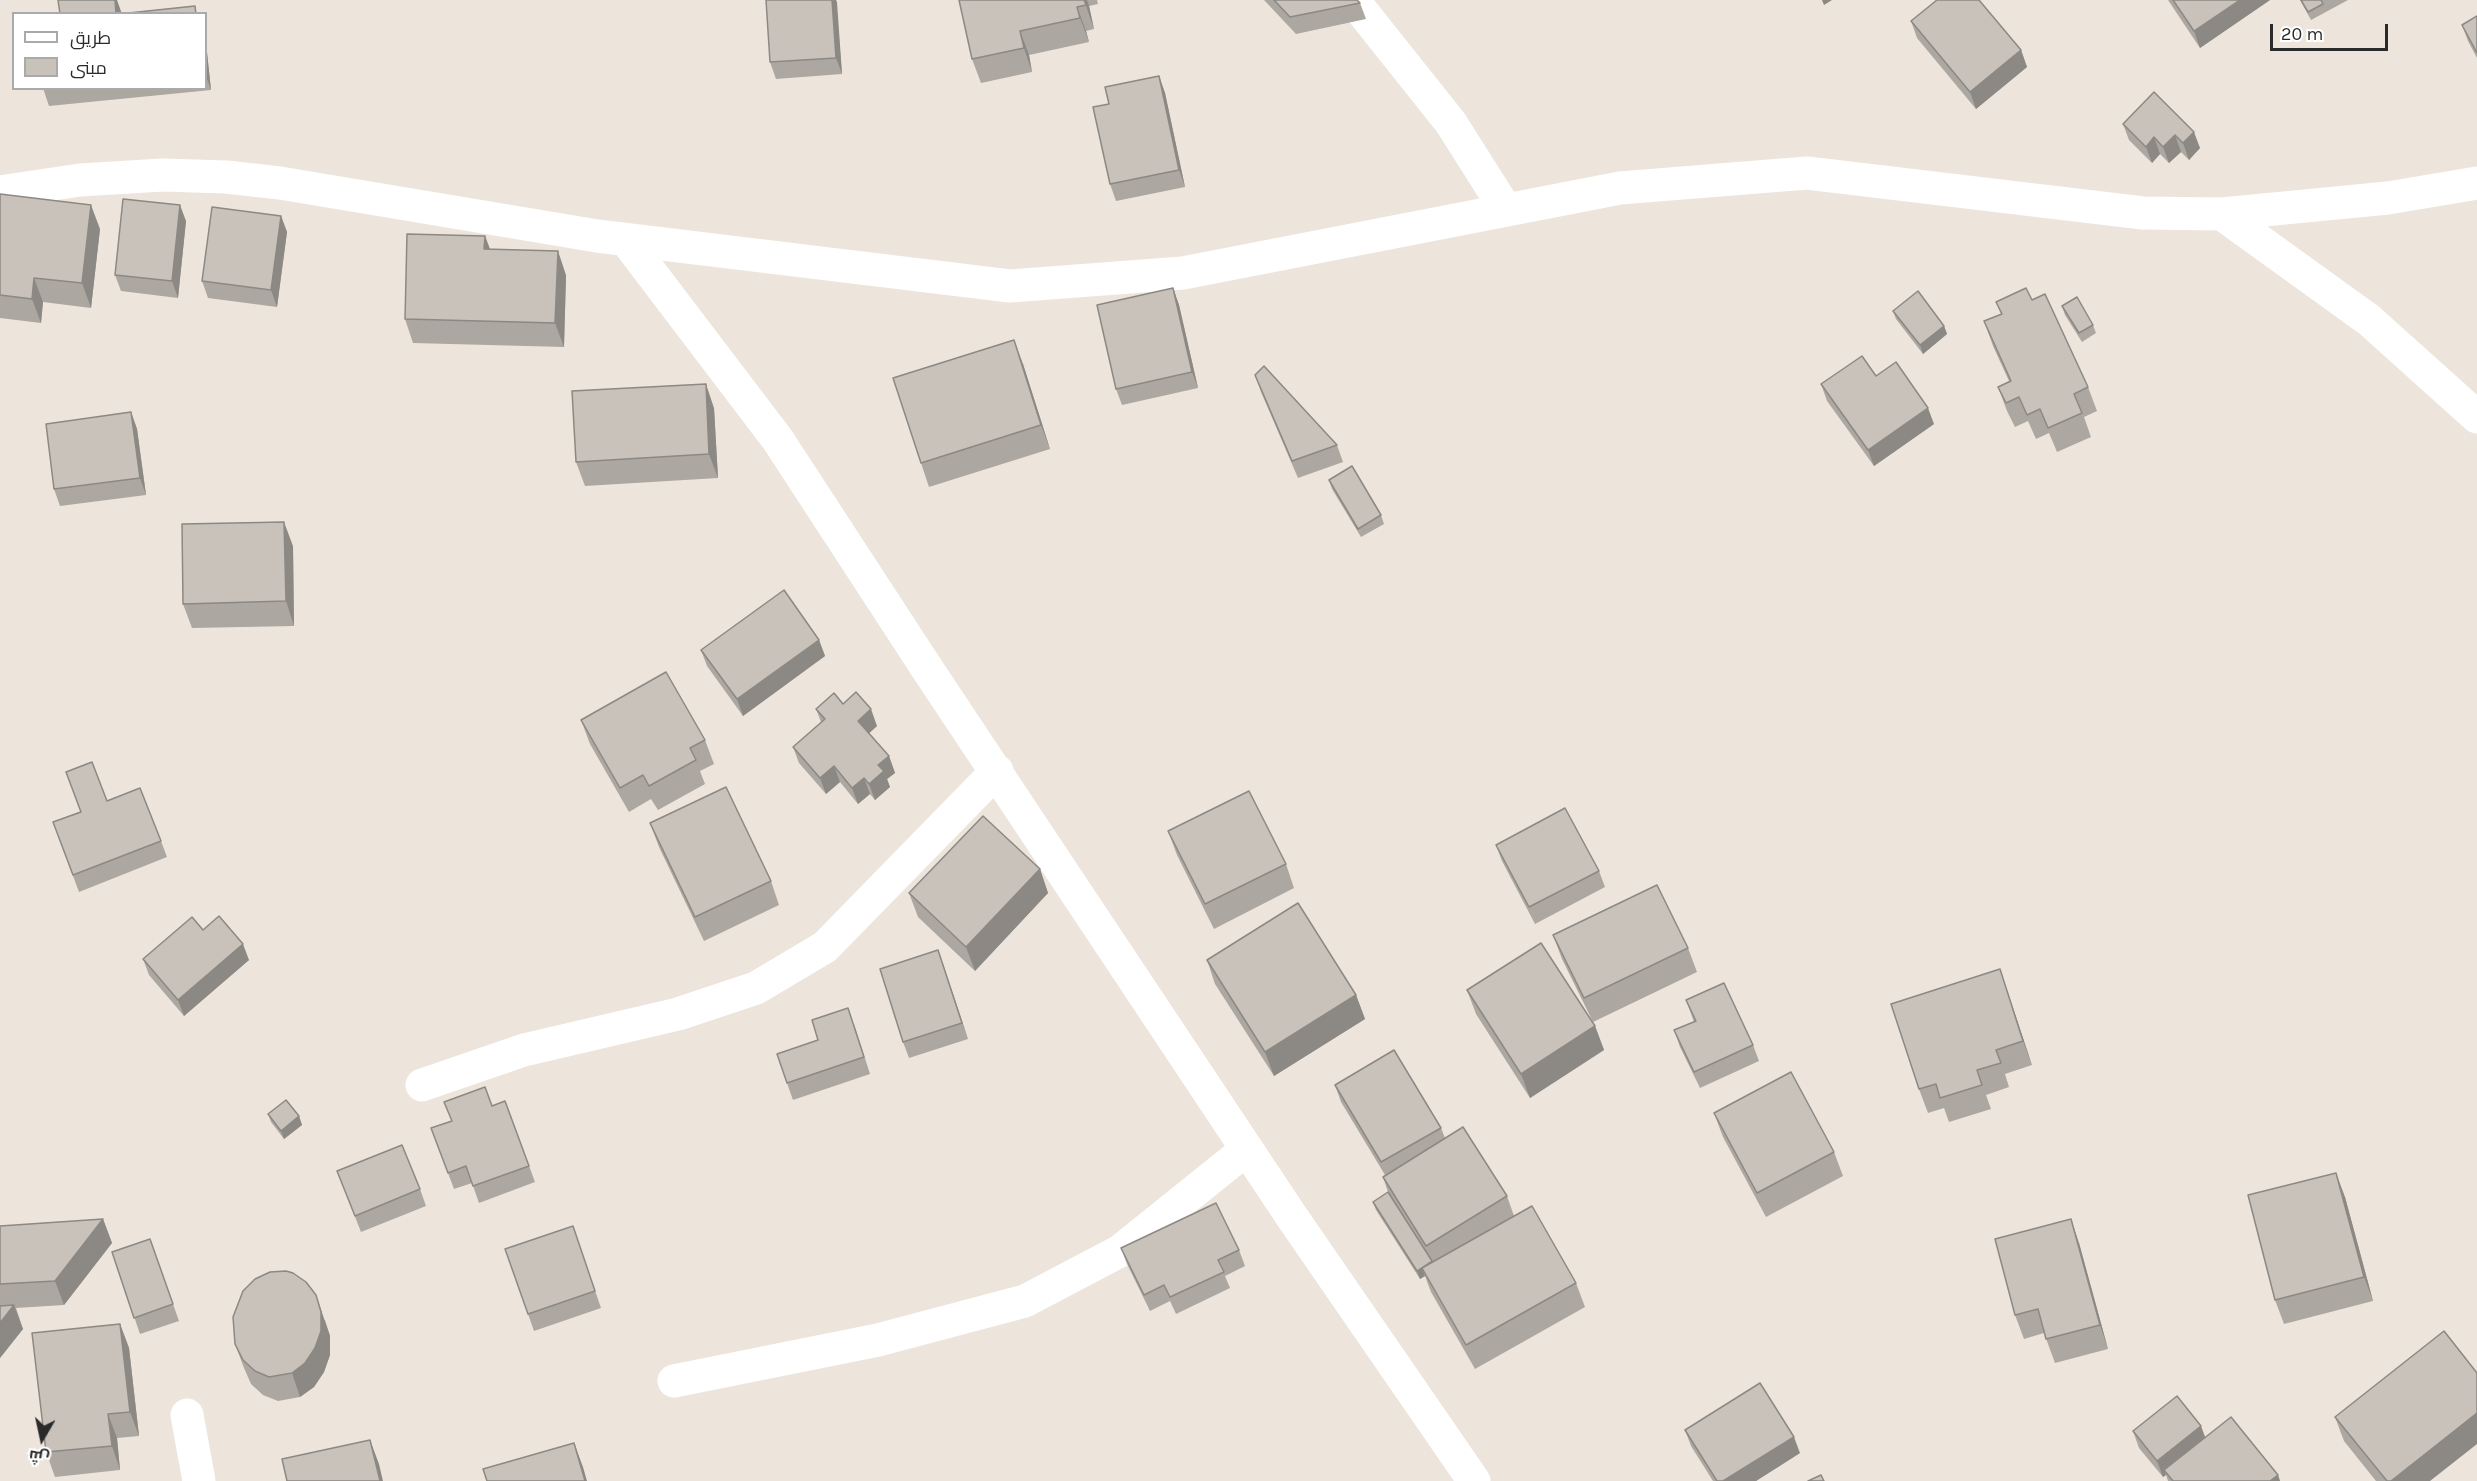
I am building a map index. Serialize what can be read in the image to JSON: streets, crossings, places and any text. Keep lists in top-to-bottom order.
{
  "legend": ["طريق", "مبنى"],
  "scale_bar": "20 m",
  "north": "bottom"
}
